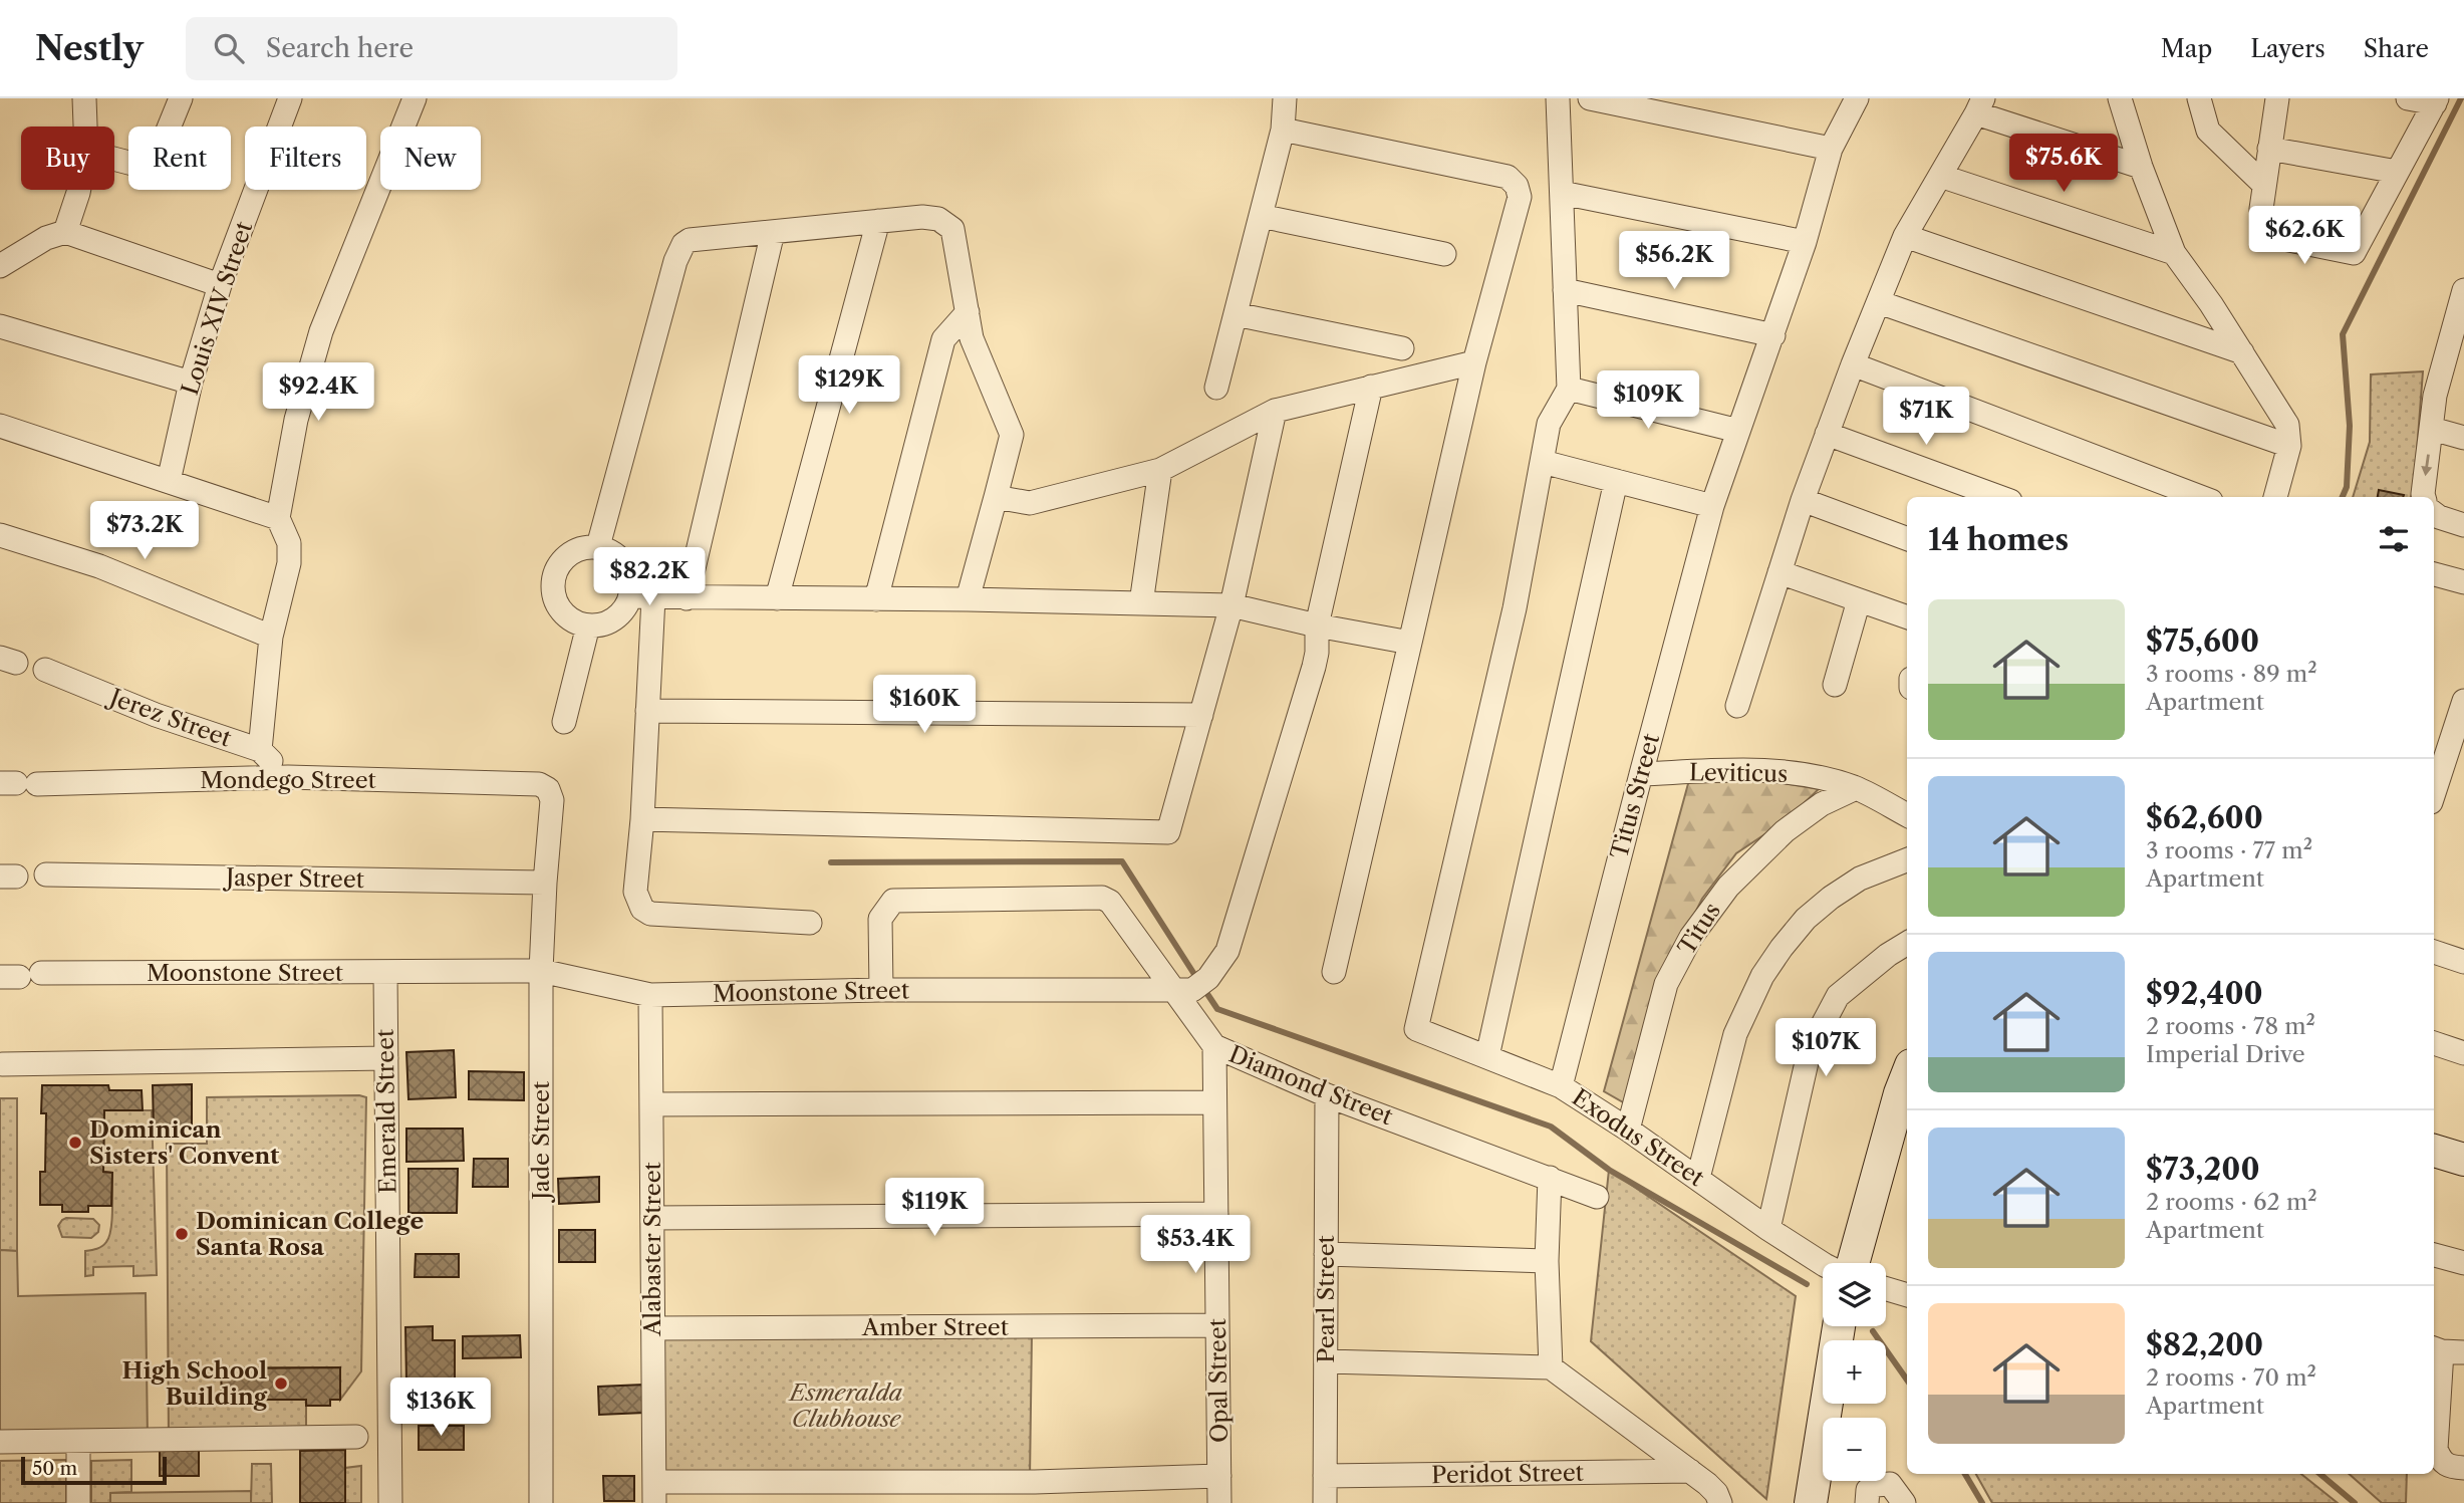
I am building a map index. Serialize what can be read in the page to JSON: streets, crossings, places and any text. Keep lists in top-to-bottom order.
{
  "streets": {
    "street": [
      "Louis XIV Street",
      "Jerez Street",
      "Leviticus",
      "Mondego Street",
      "Titus Street",
      "Jasper Street",
      "Titus",
      "Moonstone Street",
      "Diamond Street",
      "Emerald Street",
      "Exodus Street",
      "Jade Street",
      "Alabaster Street",
      "Pearl Street",
      "Amber Street",
      "Opal Street",
      "Peridot Street"
    ]
  },
  "crossings": [
    ["Jerez Street", "Mondego Street"],
    ["Leviticus", "Titus Street"],
    ["Leviticus", "Titus"],
    ["Mondego Street", "Jade Street"],
    ["Titus Street", "Exodus Street"],
    ["Jasper Street", "Jade Street"],
    ["Titus", "Exodus Street"],
    ["Moonstone Street", "Diamond Street"],
    ["Moonstone Street", "Emerald Street"],
    ["Moonstone Street", "Jade Street"],
    ["Moonstone Street", "Alabaster Street"],
    ["Diamond Street", "Pearl Street"],
    ["Diamond Street", "Opal Street"],
    ["Alabaster Street", "Amber Street"],
    ["Pearl Street", "Peridot Street"],
    ["Amber Street", "Opal Street"]
  ],
  "parks": ["Esmeralda Clubhouse"],
  "places": ["Dominican Sisters' Convent", "Dominican College Santa Rosa", "High School Building"],
  "scale_bar": "50 m",
  "page": {
    "header": "Nestly",
    "search": "Search here",
    "nav": ["Map", "Layers", "Share"],
    "chip": [
      "Buy",
      "Rent",
      "Filters",
      "New"
    ],
    "price": [
      "$75.6K",
      "$62.6K",
      "$56.2K",
      "$129K",
      "$92.4K",
      "$109K",
      "$71K",
      "$73.2K",
      "$82.2K",
      "$160K",
      "$107K",
      "$119K",
      "$53.4K",
      "$136K"
    ],
    "heading": "14 homes",
    "list": [
      {
        "name": "$75,600",
        "note": "3 rooms · 89 m² · Apartment"
      },
      {
        "name": "$62,600",
        "note": "3 rooms · 77 m² · Apartment"
      },
      {
        "name": "$92,400",
        "note": "2 rooms · 78 m² · Imperial Drive"
      },
      {
        "name": "$73,200",
        "note": "2 rooms · 62 m² · Apartment"
      },
      {
        "name": "$82,200",
        "note": "2 rooms · 70 m² · Apartment"
      }
    ],
    "map_buttons": ["+", "−"],
    "scale": "50 m"
  }
}
